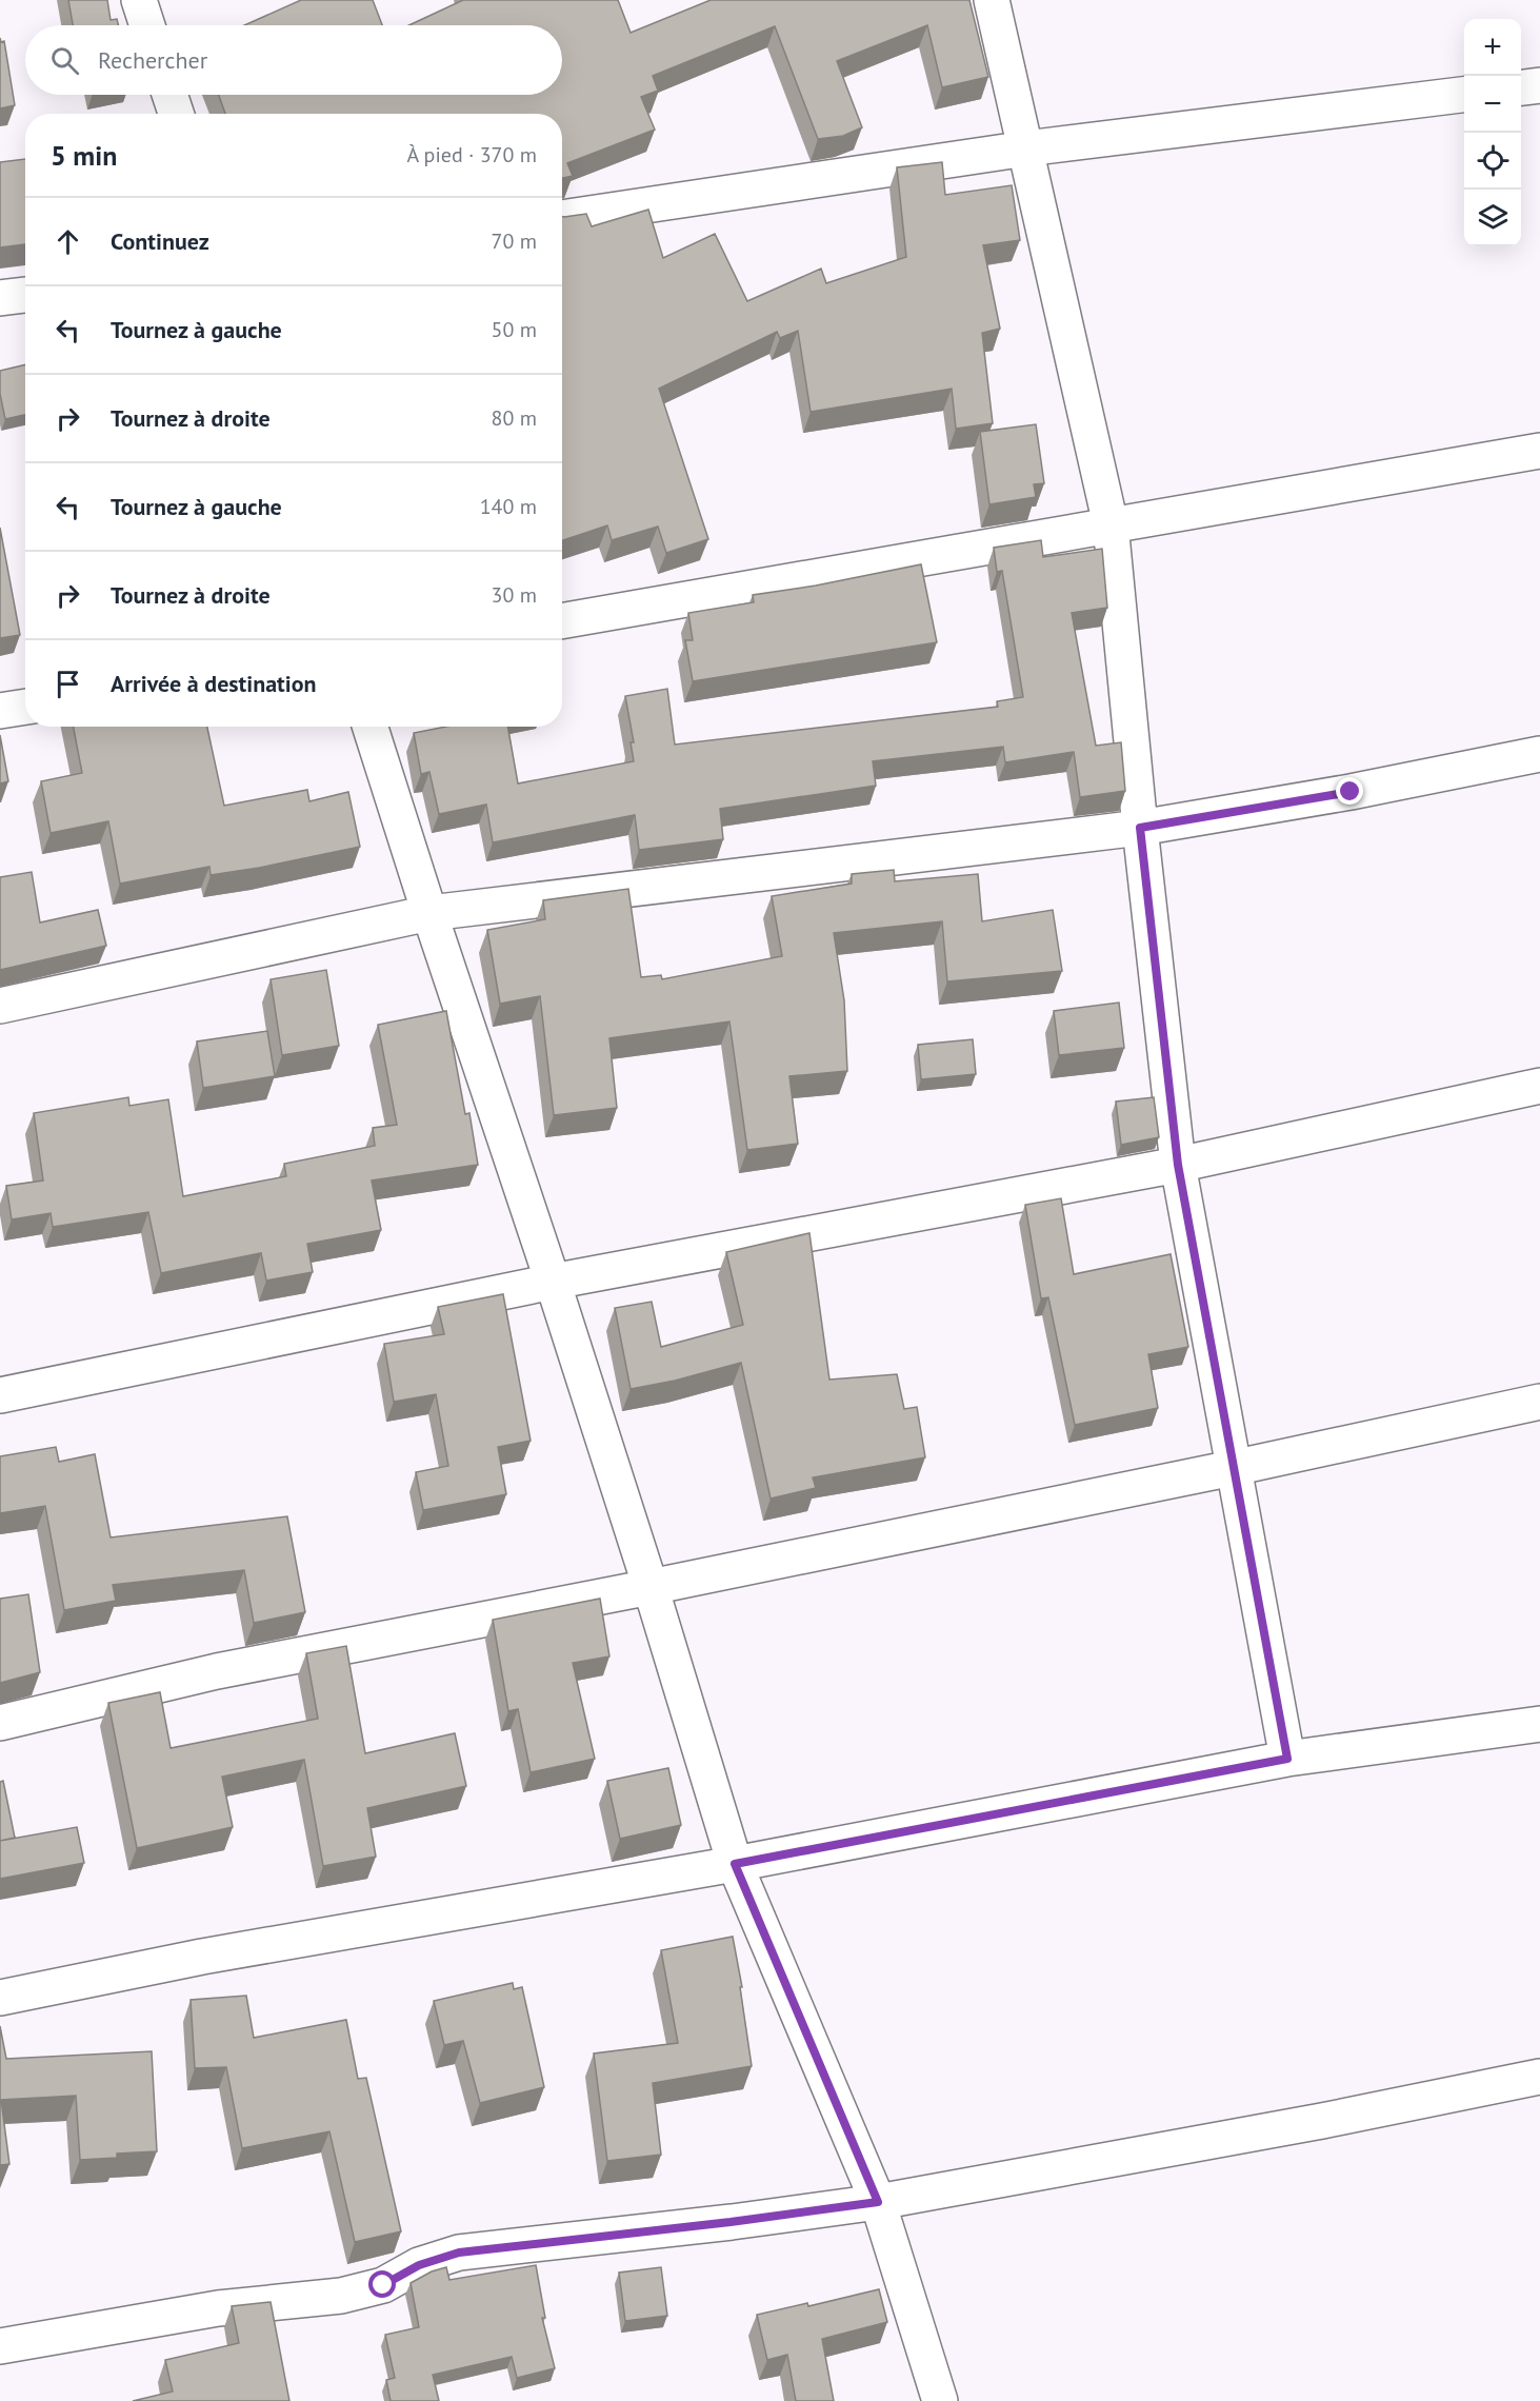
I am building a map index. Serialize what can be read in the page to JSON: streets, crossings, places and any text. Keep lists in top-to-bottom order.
{
  "page": {
    "map_buttons": ["+", "−"],
    "search": "Rechercher",
    "heading": ["5 min", "À pied · 370 m"],
    "list": [
      ["Continuez", "70 m"],
      ["Tournez à gauche", "50 m"],
      ["Tournez à droite", "80 m"],
      ["Tournez à gauche", "140 m"],
      ["Tournez à droite", "30 m"],
      "Arrivée à destination"
    ]
  }
}
